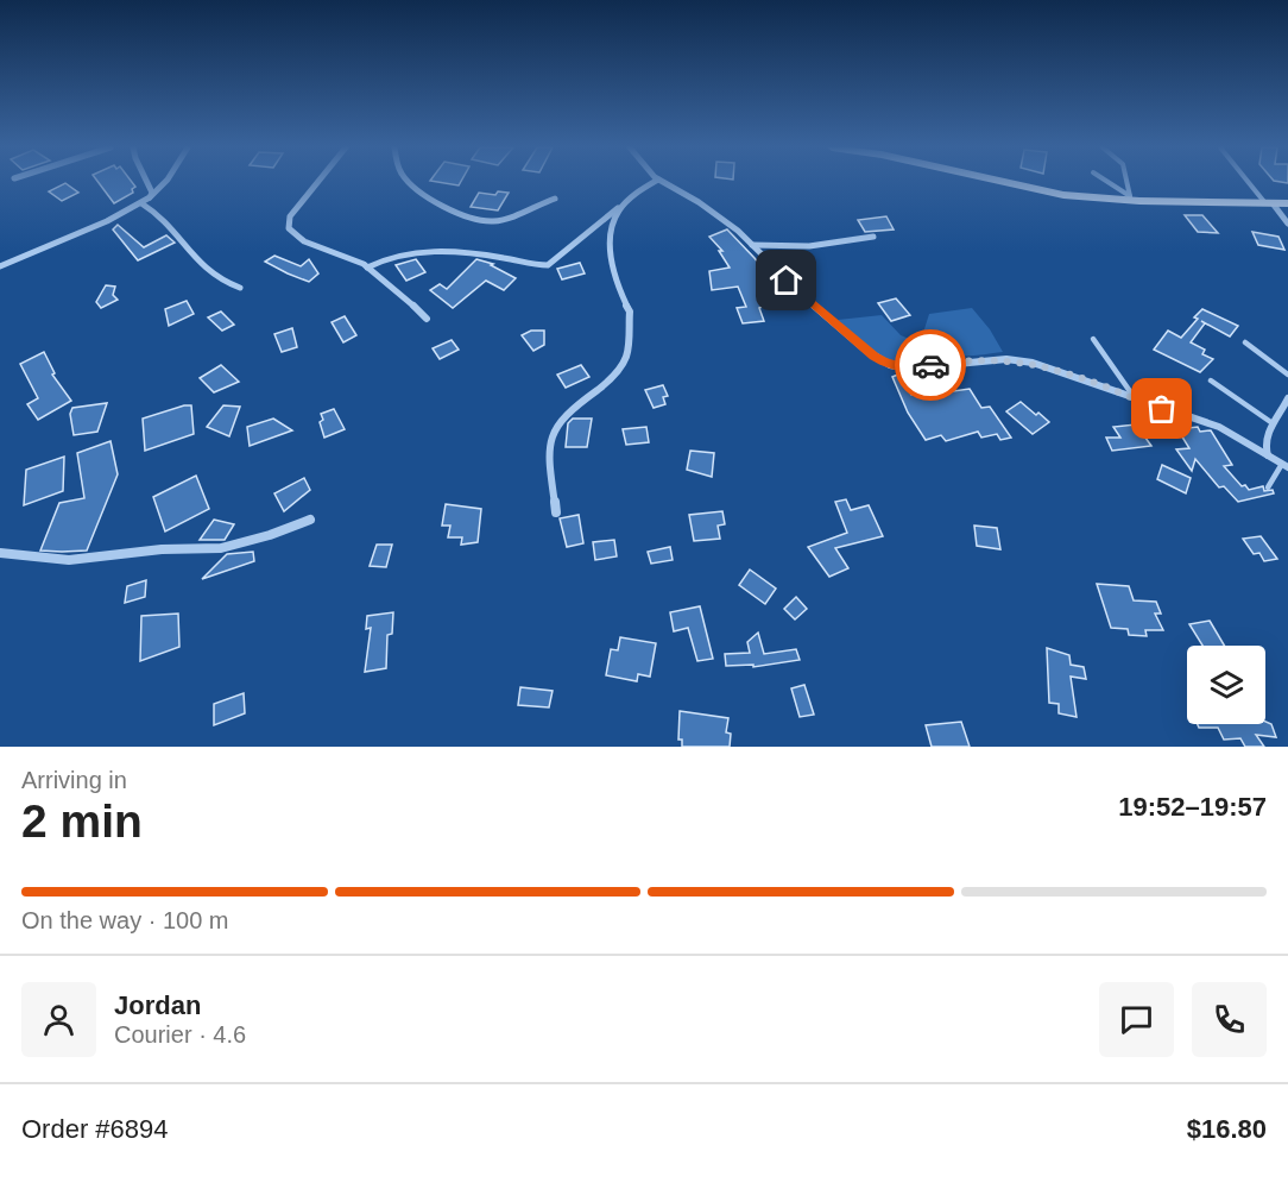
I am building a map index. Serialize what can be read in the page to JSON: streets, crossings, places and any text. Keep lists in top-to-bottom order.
{
  "page": {
    "heading": ["2 min", "Arriving in", "19:52–19:57"],
    "panel": [
      "Jordan",
      "Courier · 4.6",
      "Order #6894",
      "$16.80"
    ],
    "bar": "On the way · 100 m"
  }
}
